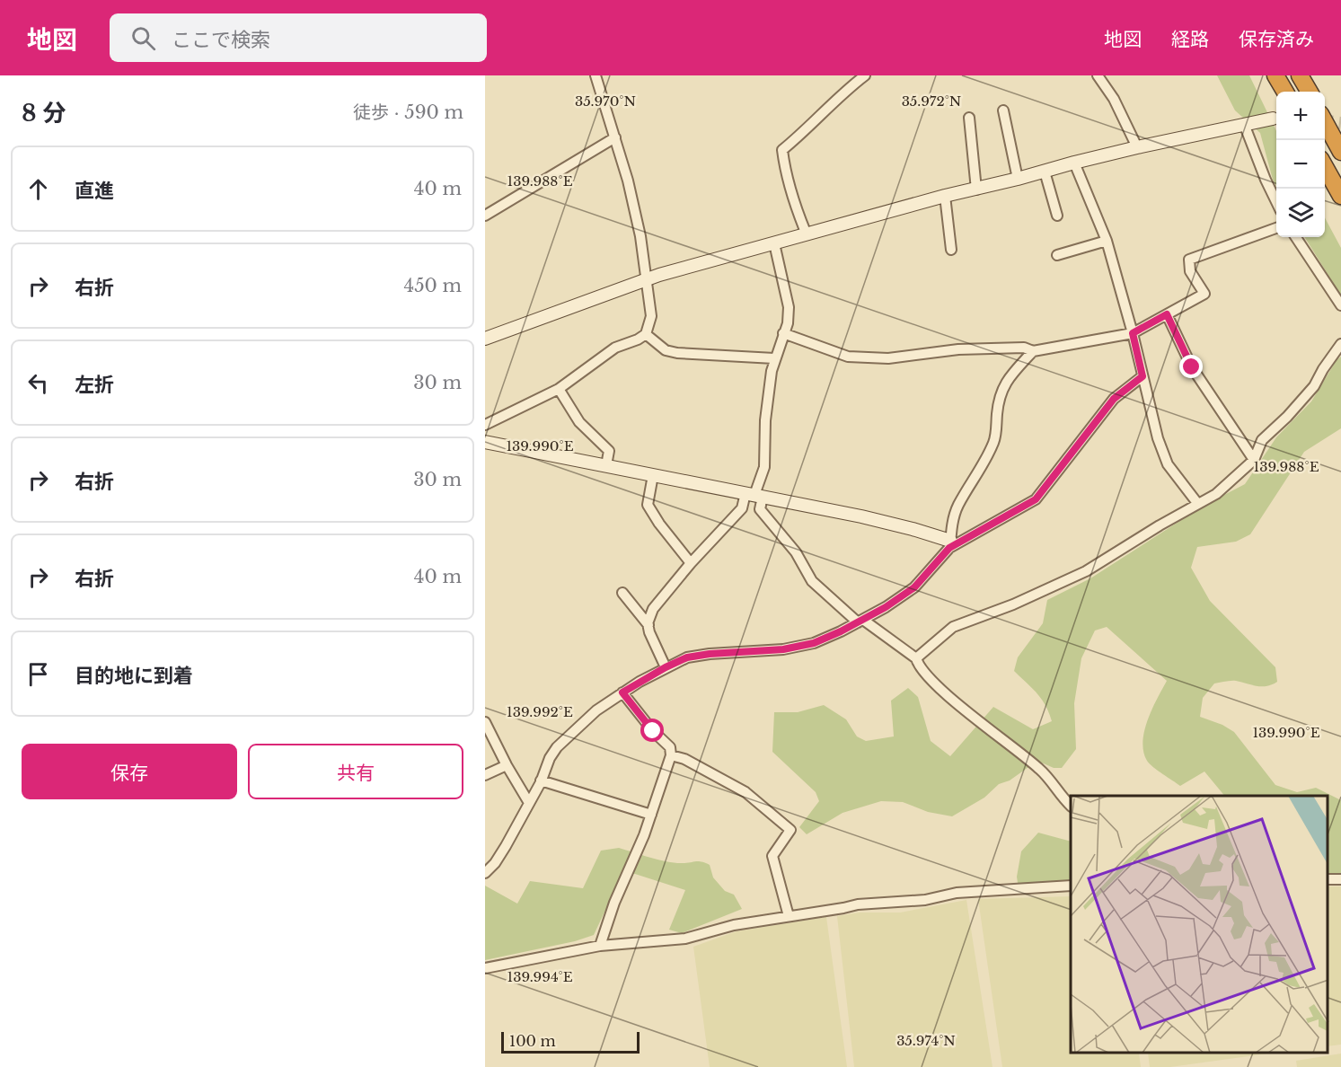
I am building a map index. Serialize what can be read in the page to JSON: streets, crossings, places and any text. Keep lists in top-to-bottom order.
{
  "scale_bar": "100 m",
  "page": {
    "header": "地図",
    "search": "ここで検索",
    "nav": ["地図", "経路", "保存済み"],
    "heading": ["8 分", "徒歩 · 590 m"],
    "map_buttons": ["+", "−"],
    "list": [
      ["直進", "40 m"],
      ["右折", "450 m"],
      ["左折", "30 m"],
      ["右折", "30 m"],
      ["右折", "40 m"],
      "目的地に到着"
    ],
    "buttons": ["保存", "共有"],
    "scale": "100 m"
  },
  "coordinates": [
    "35.970°N",
    "35.972°N",
    "139.988°E",
    "139.990°E",
    "139.992°E",
    "139.994°E",
    "35.974°N"
  ]
}
